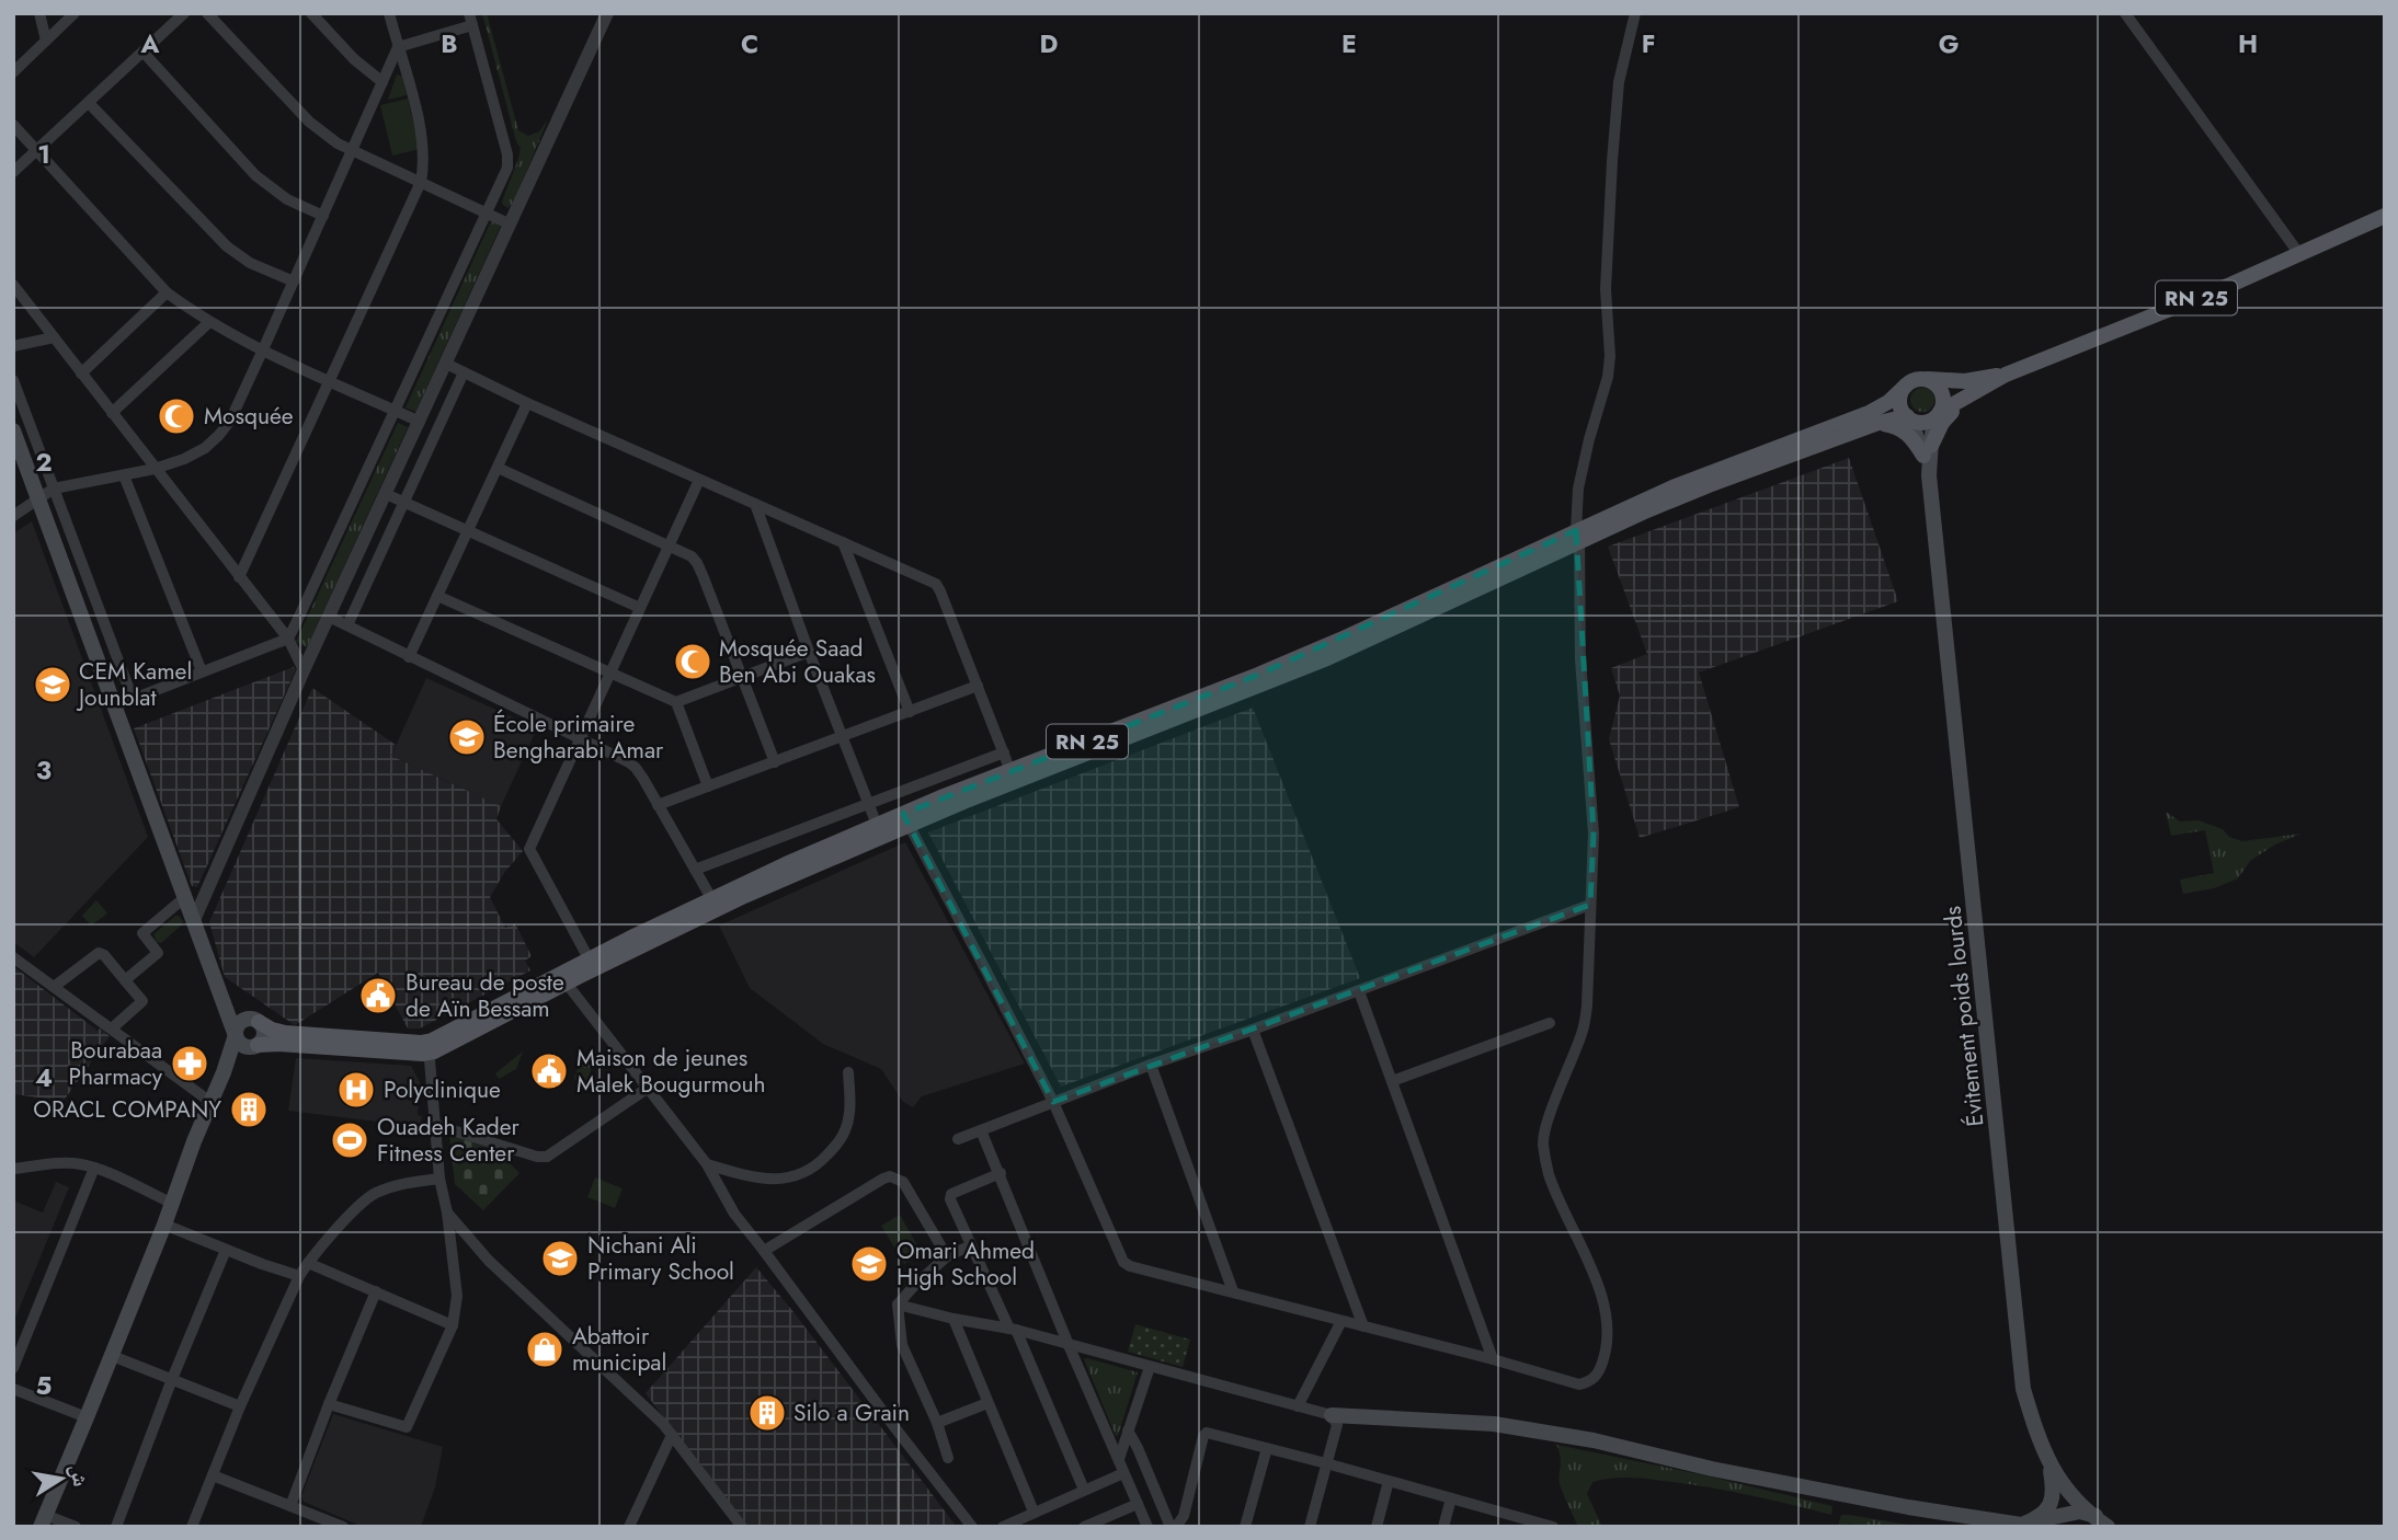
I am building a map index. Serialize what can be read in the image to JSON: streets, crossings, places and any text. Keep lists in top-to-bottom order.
{
  "streets": {
    "main road": ["RN 25", "Évitement poids lourds"]
  },
  "crossings": [
    ["RN 25", "Évitement poids lourds"]
  ],
  "places": {
    "mosque": ["Mosquée", "Mosquée Saad Ben Abi Ouakas"],
    "school or university": [
      "CEM Kamel Jounblat",
      "École primaire Bengharabi Amar",
      "Nichani Ali Primary School",
      "Omari Ahmed High School"
    ],
    "public building": ["Bureau de poste de Aïn Bessam", "Maison de jeunes Malek Bougurmouh"],
    "pharmacy": ["Bourabaa Pharmacy"],
    "hospital": ["Polyclinique"],
    "building": ["ORACL COMPANY", "Silo a Grain"],
    "sports": ["Ouadeh Kader Fitness Center"],
    "shop": ["Abattoir municipal"]
  },
  "north": "right",
  "grid": {
    "columns": [
      "A",
      "B",
      "C",
      "D",
      "E",
      "F",
      "G",
      "H"
    ],
    "rows": [
      "1",
      "2",
      "3",
      "4",
      "5"
    ]
  }
}
